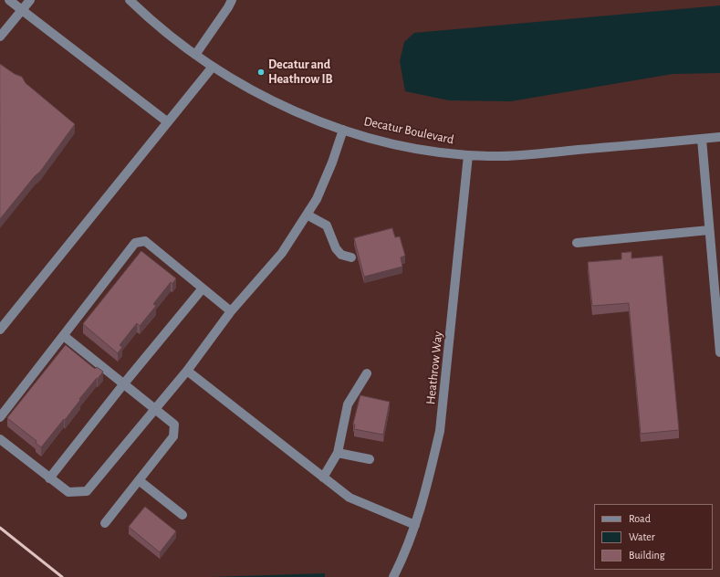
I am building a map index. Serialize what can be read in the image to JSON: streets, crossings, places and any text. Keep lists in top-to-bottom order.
{
  "streets": {
    "street": ["Decatur Boulevard", "Heathrow Way"]
  },
  "crossings": [
    ["Decatur Boulevard", "Heathrow Way"]
  ],
  "places": ["Decatur and Heathrow IB"],
  "legend": ["Road", "Water", "Building"]
}
